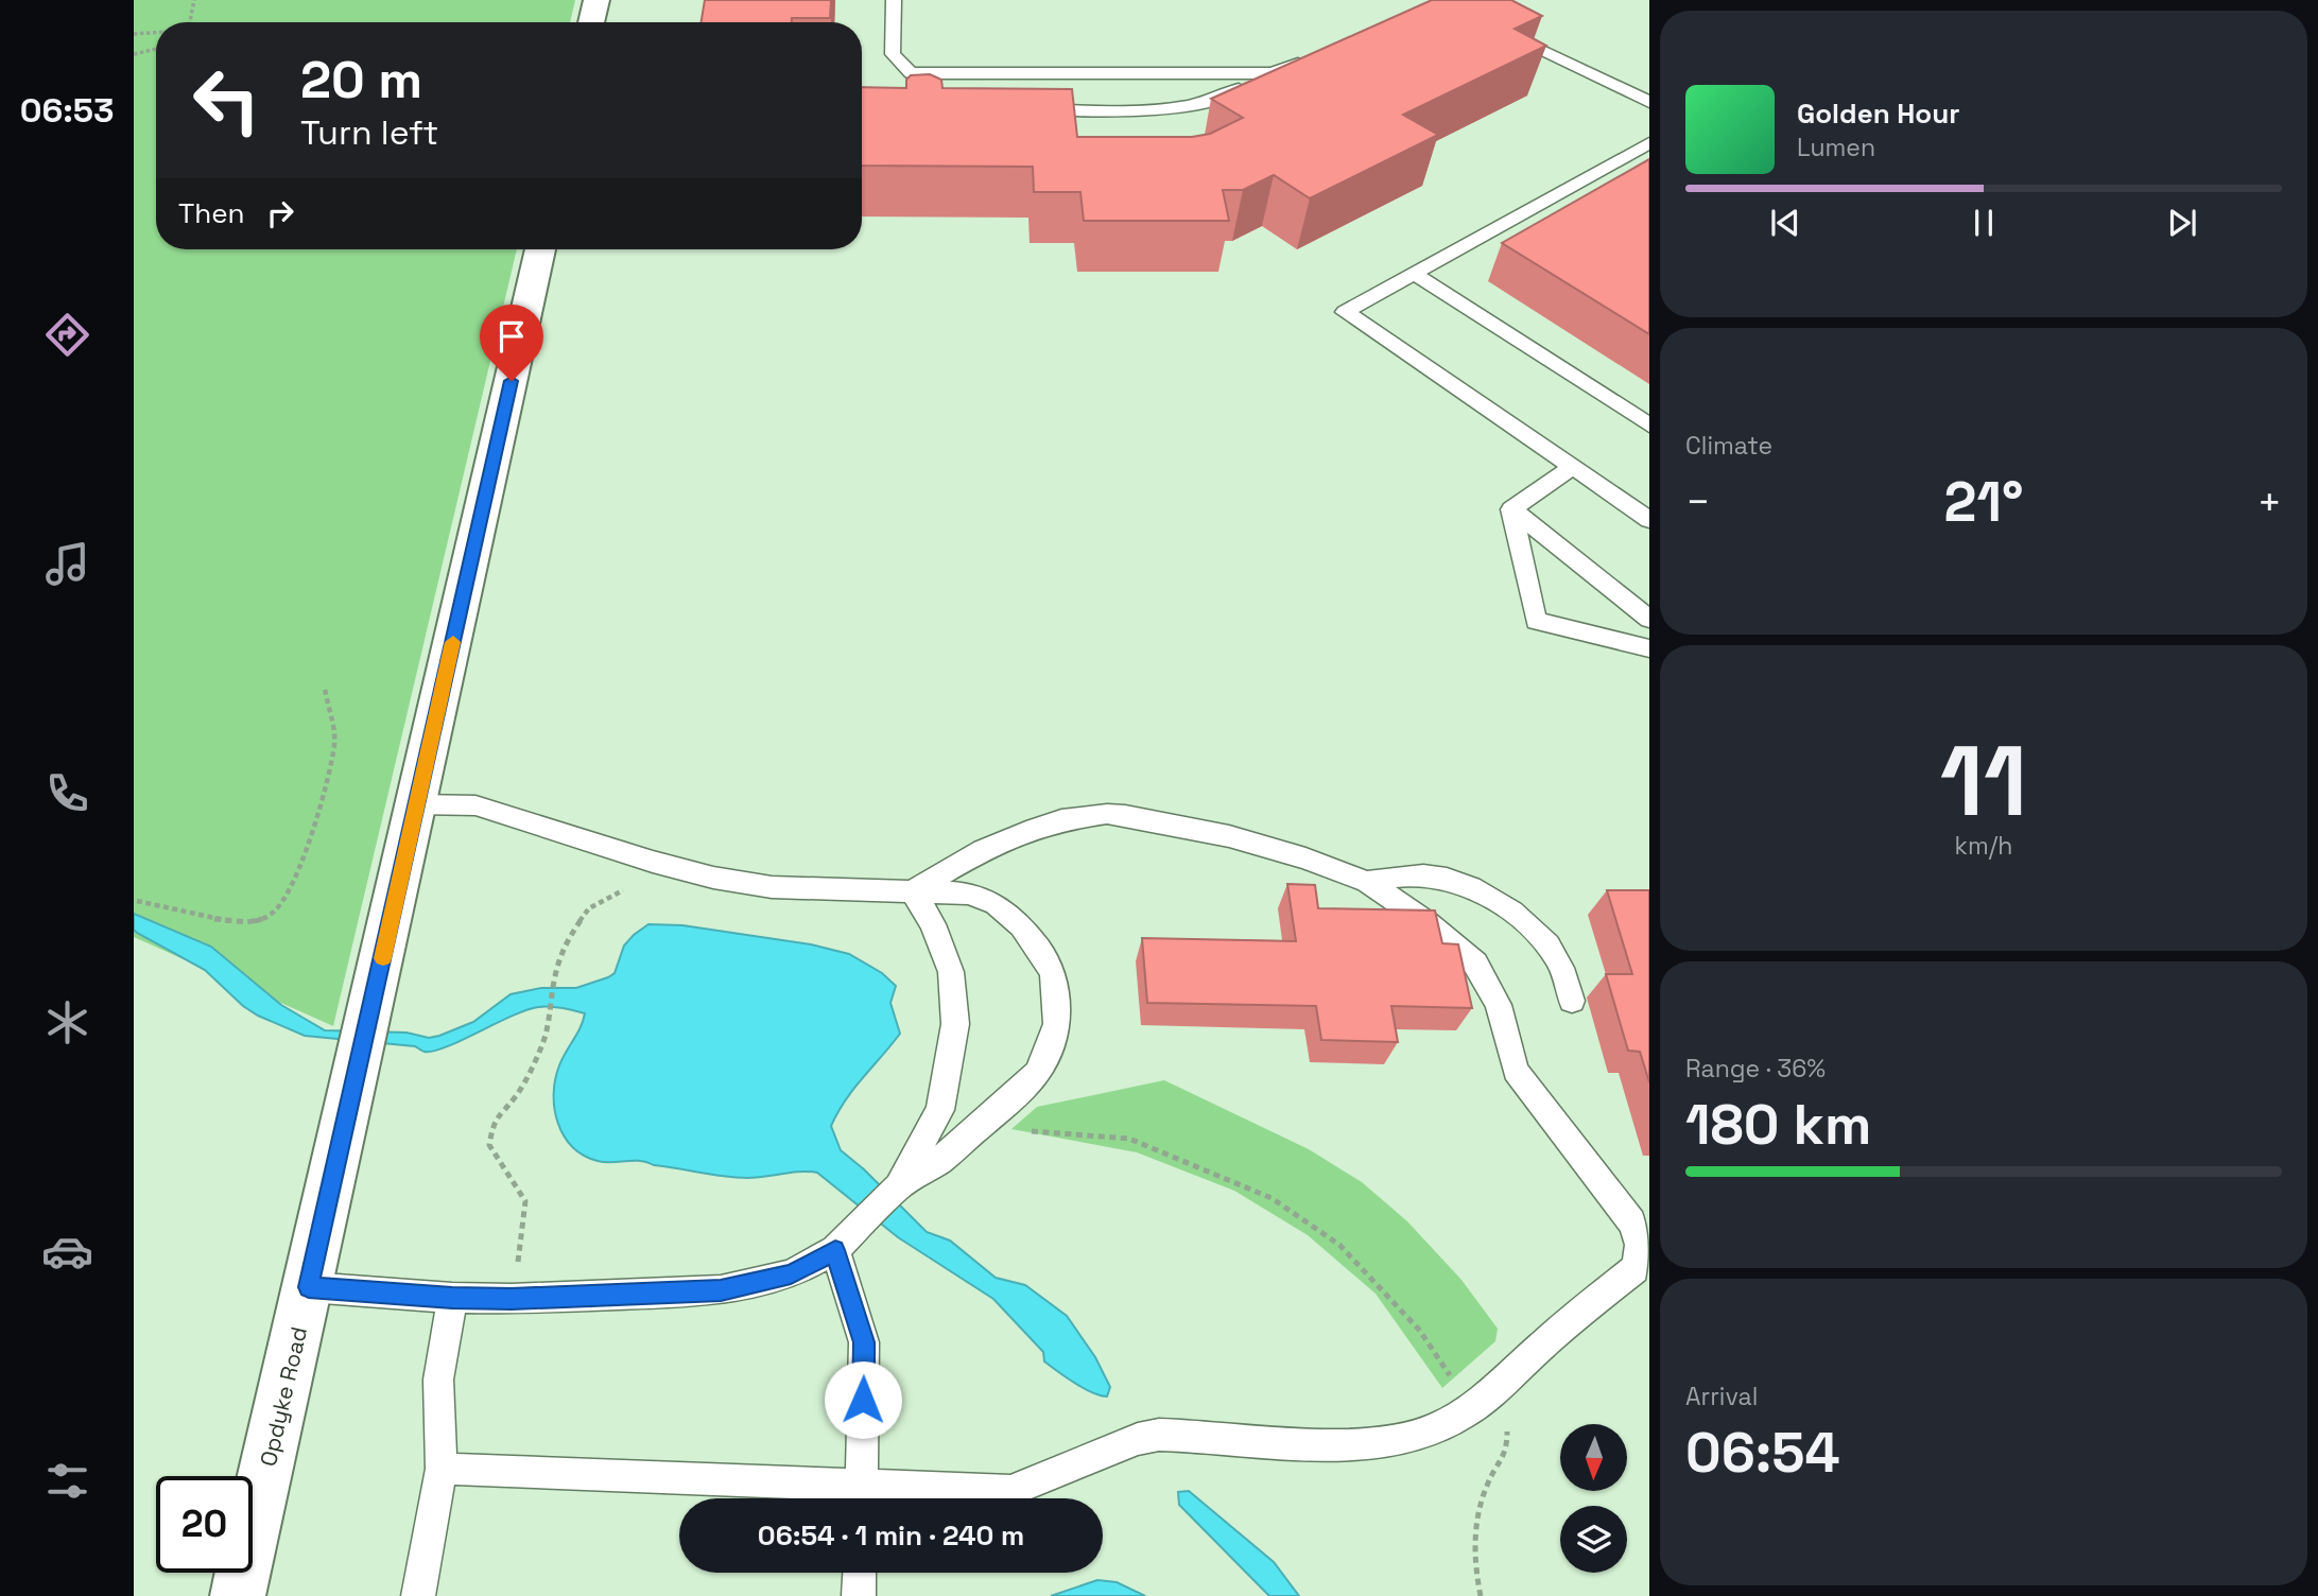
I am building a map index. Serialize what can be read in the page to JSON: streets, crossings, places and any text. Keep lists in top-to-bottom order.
{
  "streets": {
    "main road": ["Opdyke Road"]
  },
  "north": "bottom",
  "page": {
    "tabs": "06:53",
    "turn": ["20 m", "Turn left"],
    "song": ["Golden Hour", "Lumen"],
    "then": "Then",
    "tile": [
      "Climate",
      ["11", "km/h"],
      ["Range · 36%", "180 km"],
      ["Arrival", "06:54"]
    ],
    "heat": ["−", "21°", "+"],
    "limit": "20",
    "trip": "06:54 · 1 min · 240 m"
  }
}
